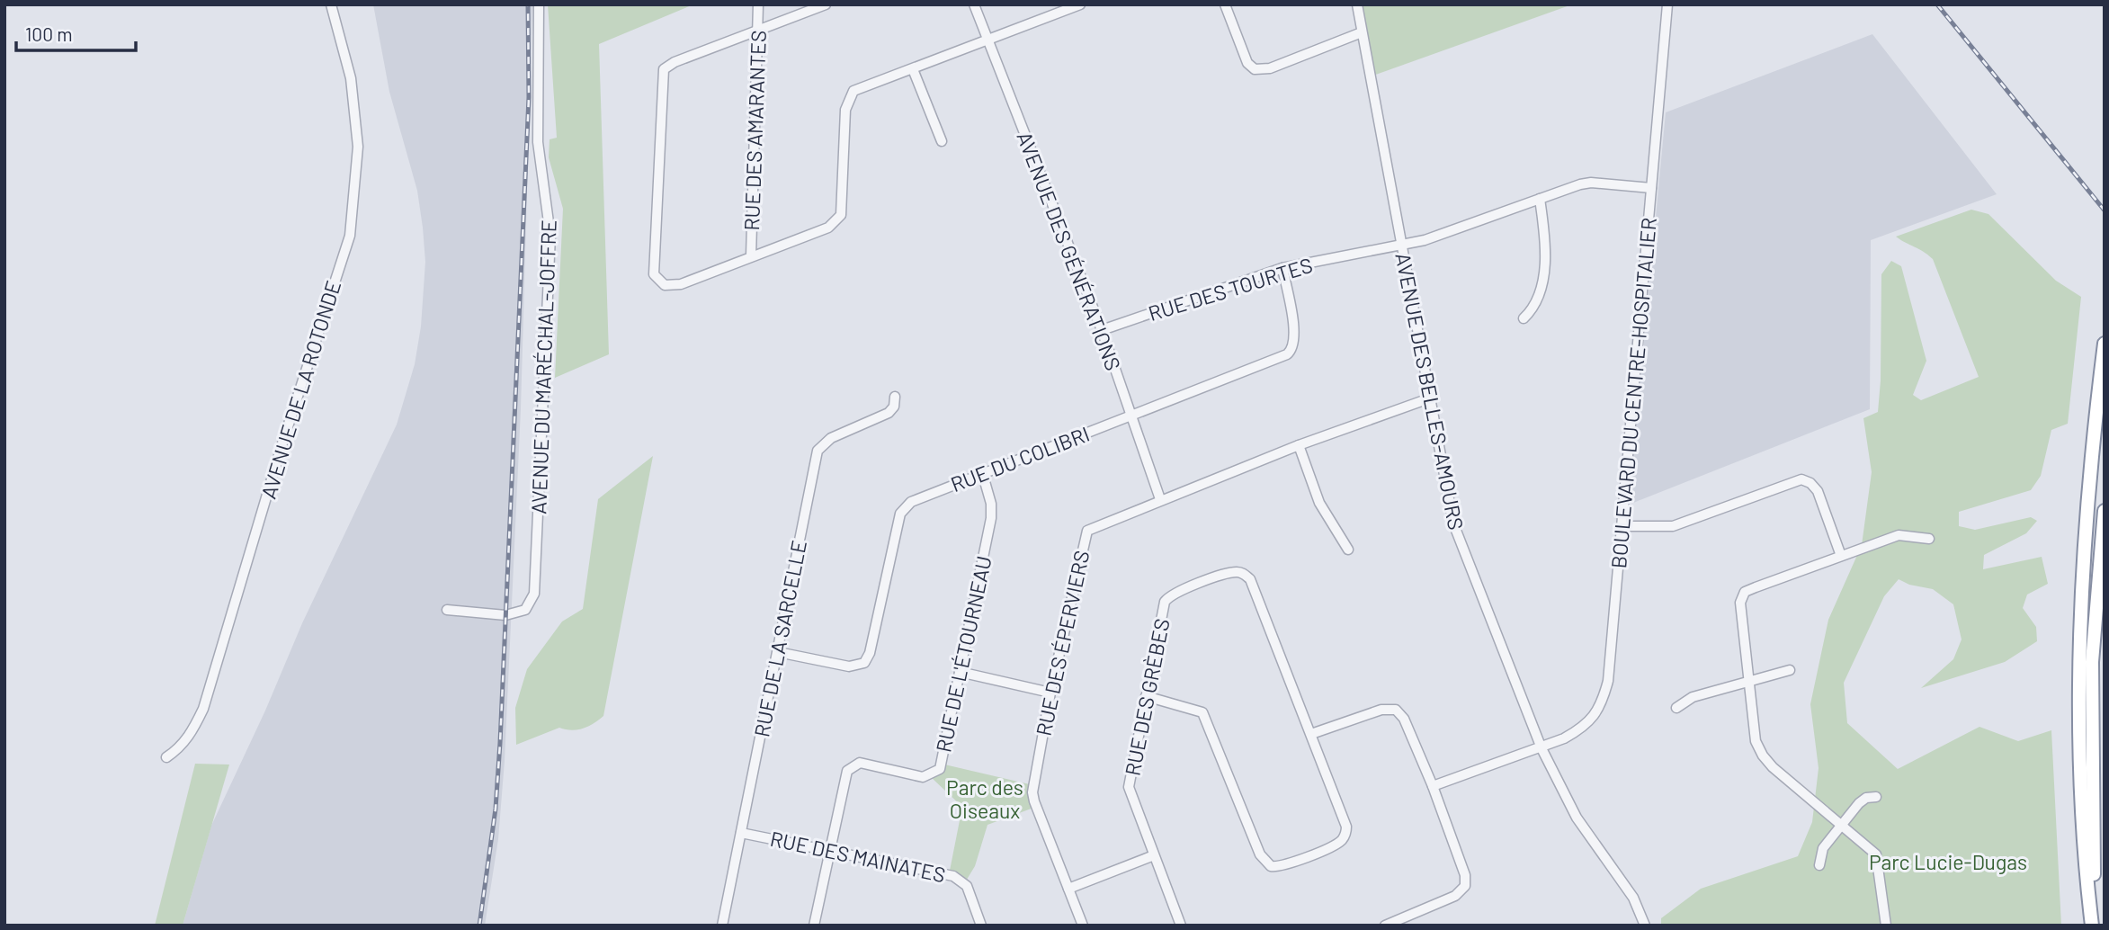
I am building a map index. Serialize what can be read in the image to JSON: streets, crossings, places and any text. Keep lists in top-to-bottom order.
{
  "streets": {
    "street": [
      "RUE DES AMARANTES",
      "AVENUE DES GÉNÉRATIONS",
      "RUE DES TOURTES",
      "AVENUE DU MARÉCHAL-JOFFRE",
      "AVENUE DE LA ROTONDE",
      "AVENUE DES BELLES-AMOURS",
      "BOULEVARD DU CENTRE-HOSPITALIER",
      "RUE DU COLIBRI",
      "RUE DE LA SARCELLE",
      "RUE DES ÉPERVIERS",
      "RUE DE L'ÉTOURNEAU",
      "RUE DES GRÈBES",
      "RUE DES MAINATES"
    ]
  },
  "crossings": [
    ["AVENUE DES GÉNÉRATIONS", "RUE DES TOURTES"],
    ["AVENUE DES GÉNÉRATIONS", "RUE DU COLIBRI"],
    ["AVENUE DES GÉNÉRATIONS", "RUE DES ÉPERVIERS"],
    ["RUE DES TOURTES", "AVENUE DES BELLES-AMOURS"],
    ["RUE DES TOURTES", "BOULEVARD DU CENTRE-HOSPITALIER"],
    ["RUE DES TOURTES", "RUE DU COLIBRI"],
    ["AVENUE DES BELLES-AMOURS", "BOULEVARD DU CENTRE-HOSPITALIER"],
    ["AVENUE DES BELLES-AMOURS", "RUE DES ÉPERVIERS"],
    ["RUE DU COLIBRI", "RUE DE LA SARCELLE"],
    ["RUE DU COLIBRI", "RUE DE L'ÉTOURNEAU"],
    ["RUE DE LA SARCELLE", "RUE DES MAINATES"],
    ["RUE DE L'ÉTOURNEAU", "RUE DES MAINATES"]
  ],
  "parks": ["Parc des Oiseaux", "Parc Lucie-Dugas"],
  "scale_bar": "100 m"
}
